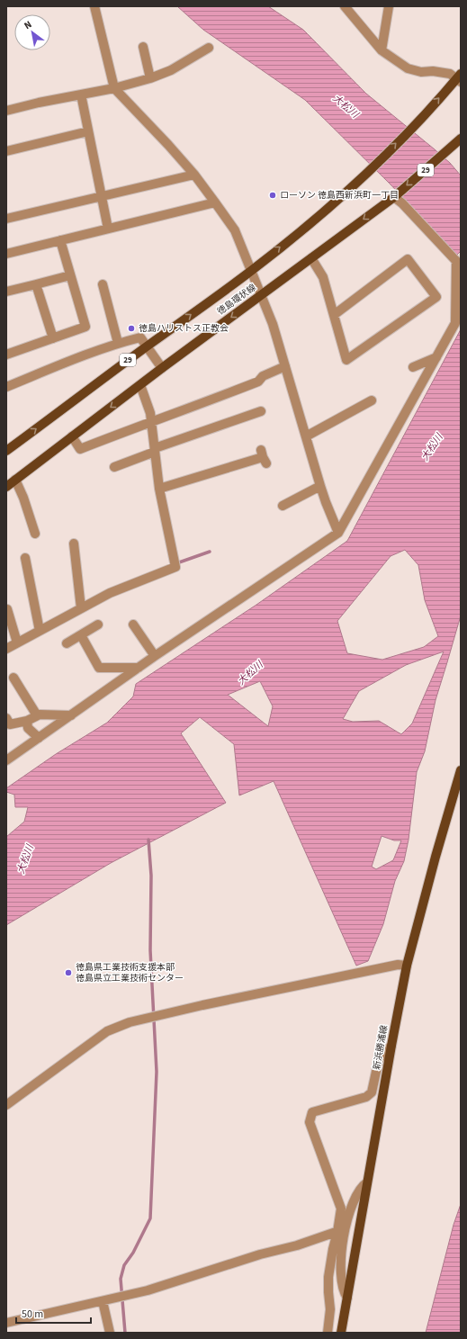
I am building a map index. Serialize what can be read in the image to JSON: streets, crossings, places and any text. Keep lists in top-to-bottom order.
{
  "streets": {
    "main road": ["29", "徳島環状線", "新浜勝浦線"]
  },
  "water": ["大松川"],
  "places": ["ローソン 徳島西新浜町一丁目", "徳島ハリストス正教会", "徳島県工業技術支援本部 徳島県立工業技術センター"],
  "scale_bar": "50 m",
  "north": "top left"
}
